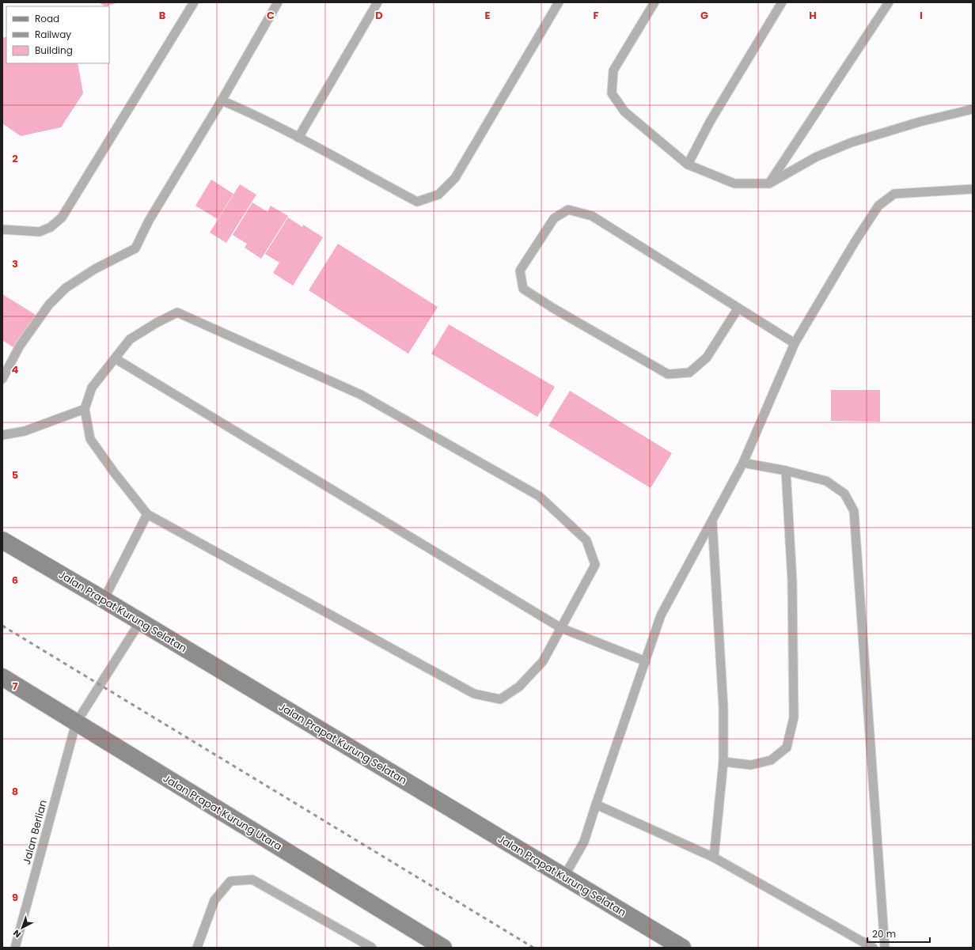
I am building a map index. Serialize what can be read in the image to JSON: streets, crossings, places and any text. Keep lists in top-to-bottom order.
{
  "streets": {
    "street": ["Jalan Prapat Kurung Selatan", "Jalan Prapat Kurung Utara"],
    "lane": ["Jalan Berlian"]
  },
  "crossings": [
    ["Jalan Prapat Kurung Selatan", "Jalan Berlian"],
    ["Jalan Prapat Kurung Utara", "Jalan Berlian"]
  ],
  "legend": ["Road", "Railway", "Building"],
  "scale_bar": "20 m",
  "north": "bottom left",
  "grid": {
    "columns": [
      "B",
      "C",
      "D",
      "E",
      "F",
      "G",
      "H",
      "I"
    ],
    "rows": [
      "2",
      "3",
      "4",
      "5",
      "6",
      "7",
      "8",
      "9"
    ]
  }
}
